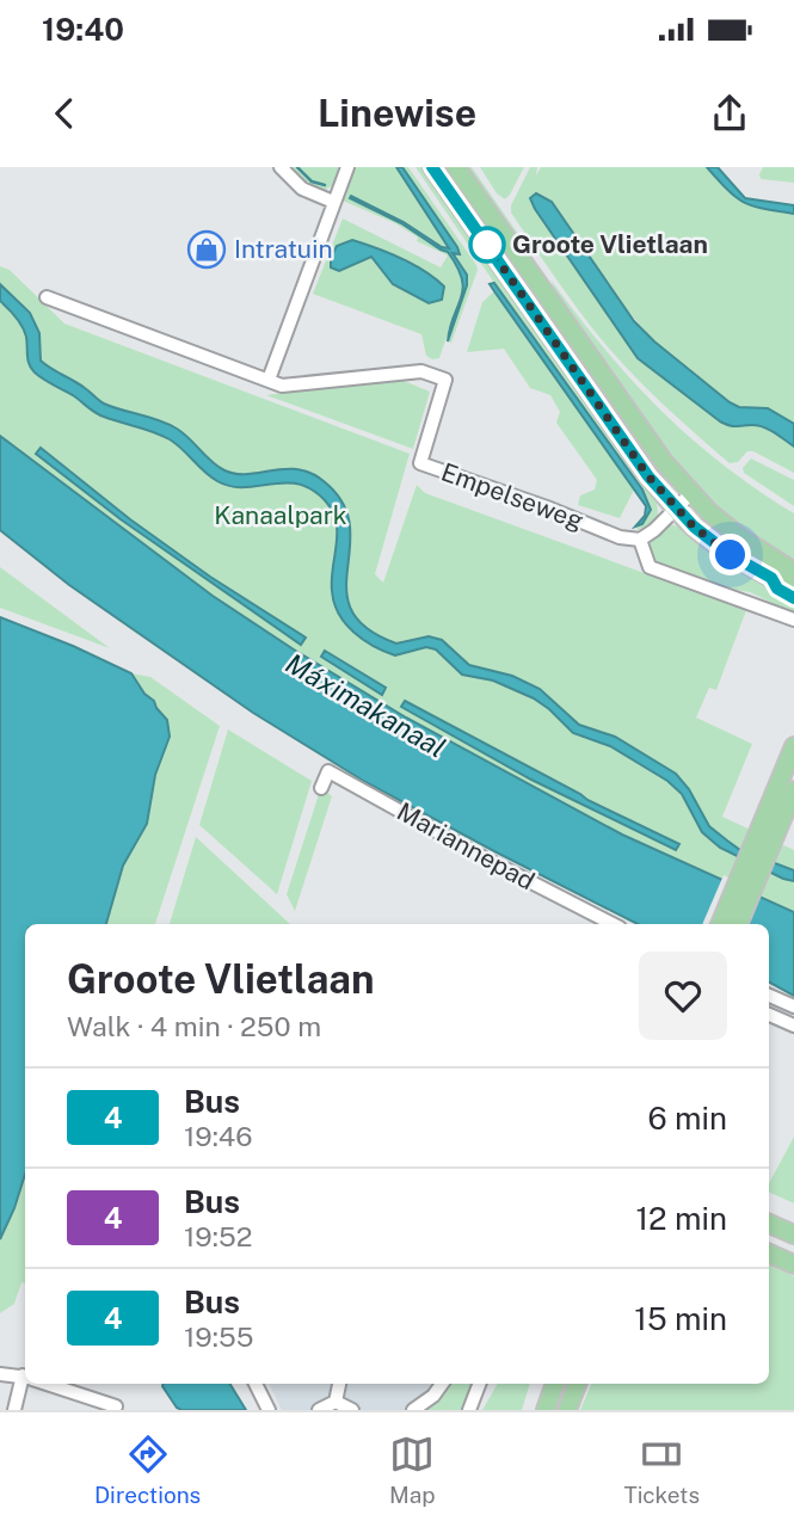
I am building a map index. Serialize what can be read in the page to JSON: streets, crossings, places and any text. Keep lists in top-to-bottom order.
{
  "streets": {
    "street": ["Empelseweg", "Mariannepad"]
  },
  "water": ["Máximakanaal"],
  "parks": ["Kanaalpark"],
  "places": {
    "other": ["Groote Vlietlaan"],
    "shop": ["Intratuin"]
  },
  "lines": ["bus line 4"],
  "page": {
    "status": "19:40",
    "header": "Linewise",
    "heading": ["Groote Vlietlaan", "Walk · 4 min · 250 m"],
    "list": [
      {
        "mark": "4",
        "name": "Bus",
        "note": "19:46",
        "value": "6 min"
      },
      {
        "mark": "4",
        "name": "Bus",
        "note": "19:52",
        "value": "12 min"
      },
      {
        "mark": "4",
        "name": "Bus",
        "note": "19:55",
        "value": "15 min"
      }
    ],
    "tabs": ["Directions", "Map", "Tickets"]
  }
}
